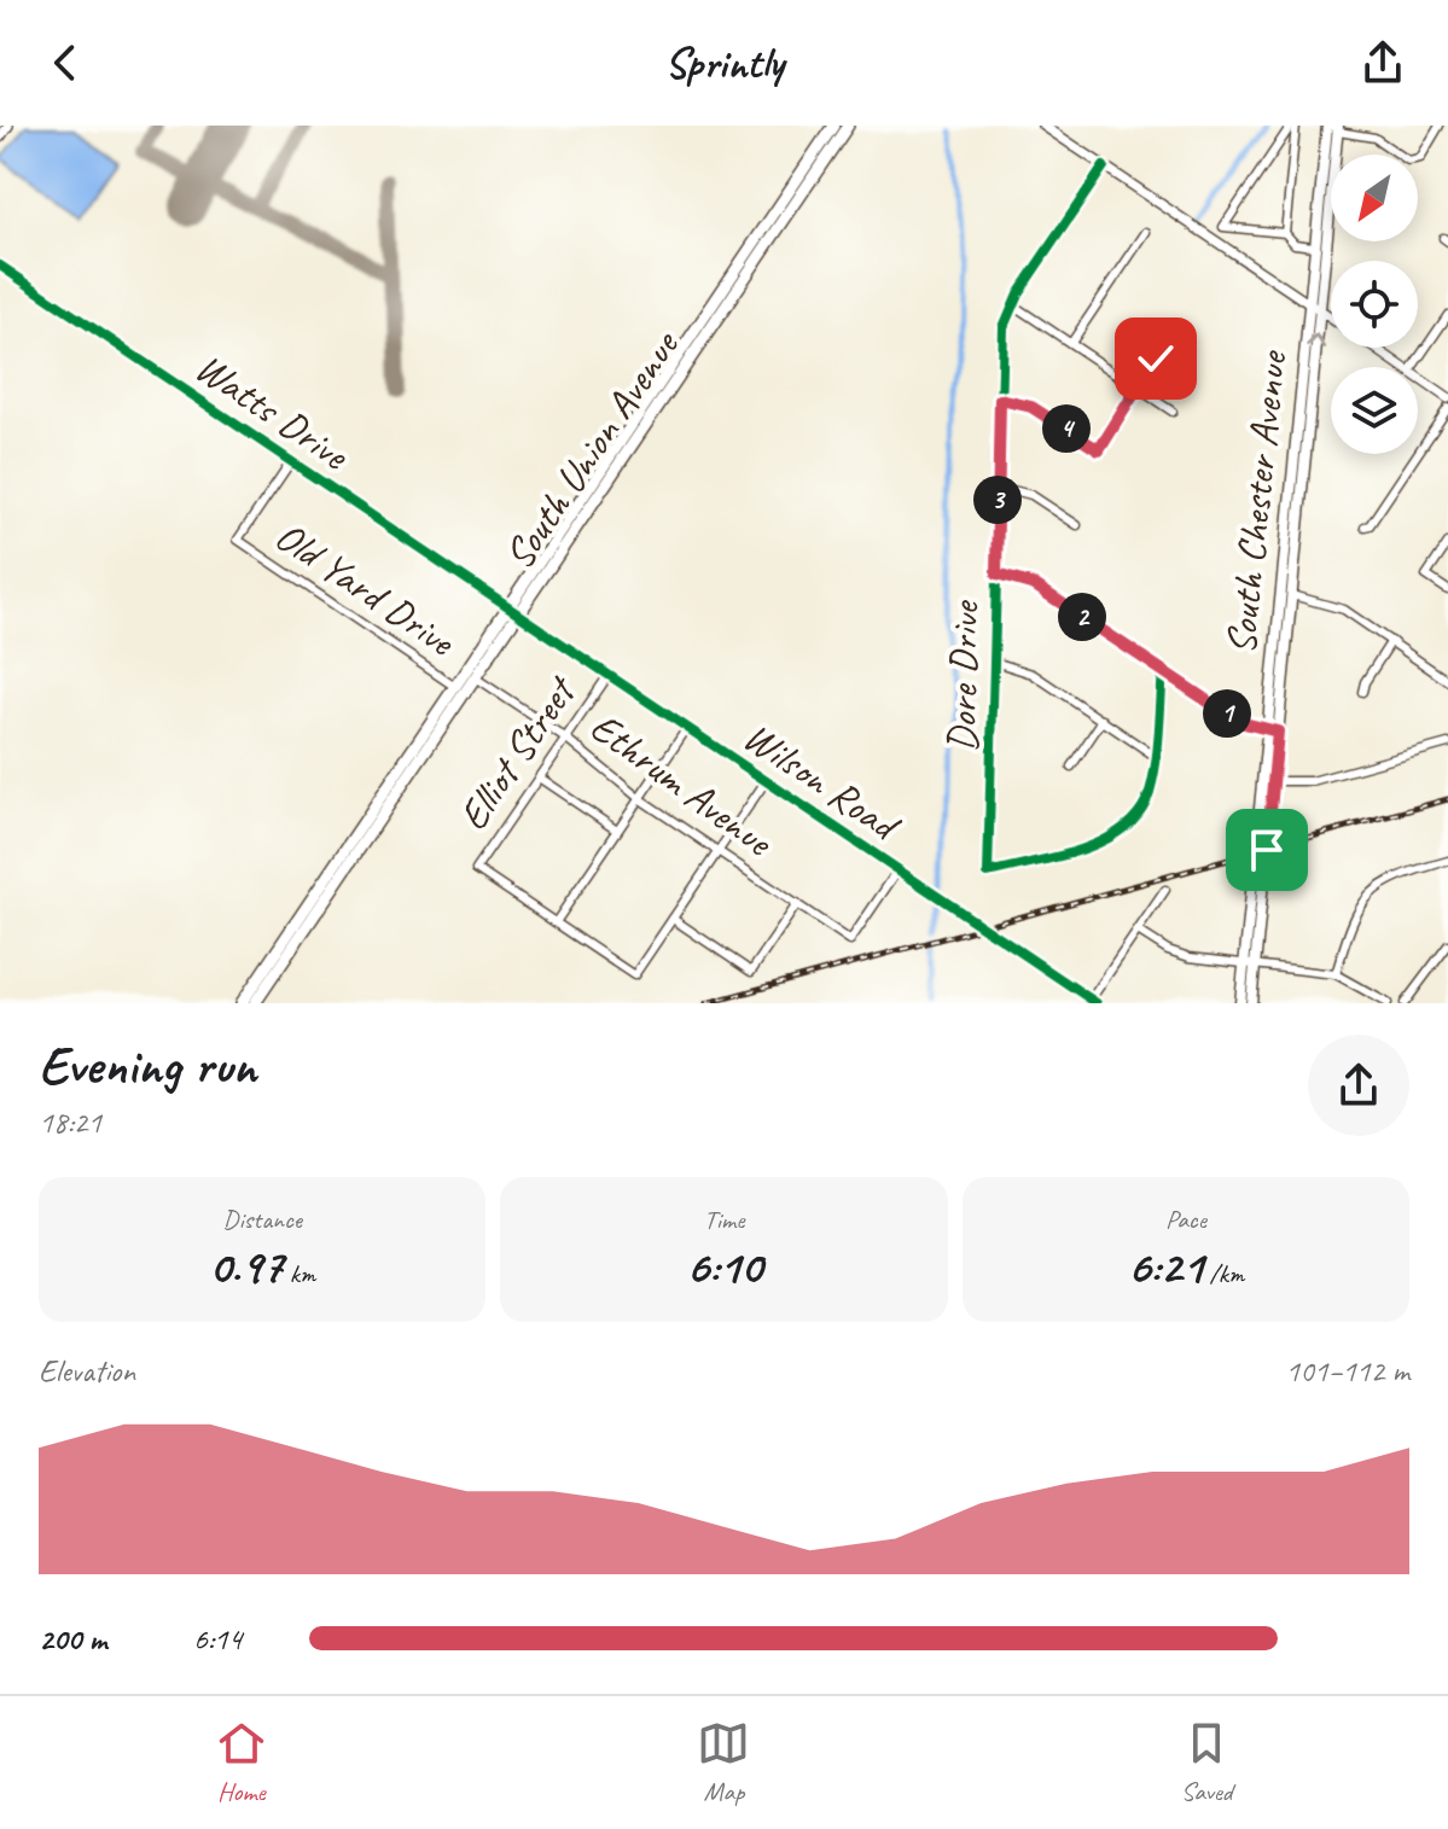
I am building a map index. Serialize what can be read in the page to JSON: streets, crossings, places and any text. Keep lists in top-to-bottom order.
{
  "streets": {
    "main road": ["South Union Avenue", "South Chester Avenue"],
    "street": [
      "Watts Drive",
      "Old Yard Drive",
      "Dore Drive",
      "Elliot Street",
      "Wilson Road",
      "Ethrum Avenue"
    ]
  },
  "crossings": [
    ["Watts Drive", "South Union Avenue"],
    ["Watts Drive", "Old Yard Drive"],
    ["Watts Drive", "Wilson Road"],
    ["South Union Avenue", "Old Yard Drive"],
    ["South Union Avenue", "Wilson Road"],
    ["South Union Avenue", "Ethrum Avenue"],
    ["Elliot Street", "Wilson Road"],
    ["Elliot Street", "Ethrum Avenue"],
    ["Wilson Road", "Ethrum Avenue"]
  ],
  "north": "bottom left",
  "page": {
    "header": "Sprintly",
    "pins": [
      "4",
      "3",
      "2",
      "1"
    ],
    "heading": ["Evening run", "18:21"],
    "stats": [
      ["Distance", "0.97 km"],
      ["Time", "6:10"],
      ["Pace", "6:21 /km"]
    ],
    "chart": ["Elevation", "101–112 m"],
    "list": [
      {
        "name": "200 m",
        "note": "6:14"
      }
    ],
    "tabs": ["Home", "Map", "Saved"]
  }
}
